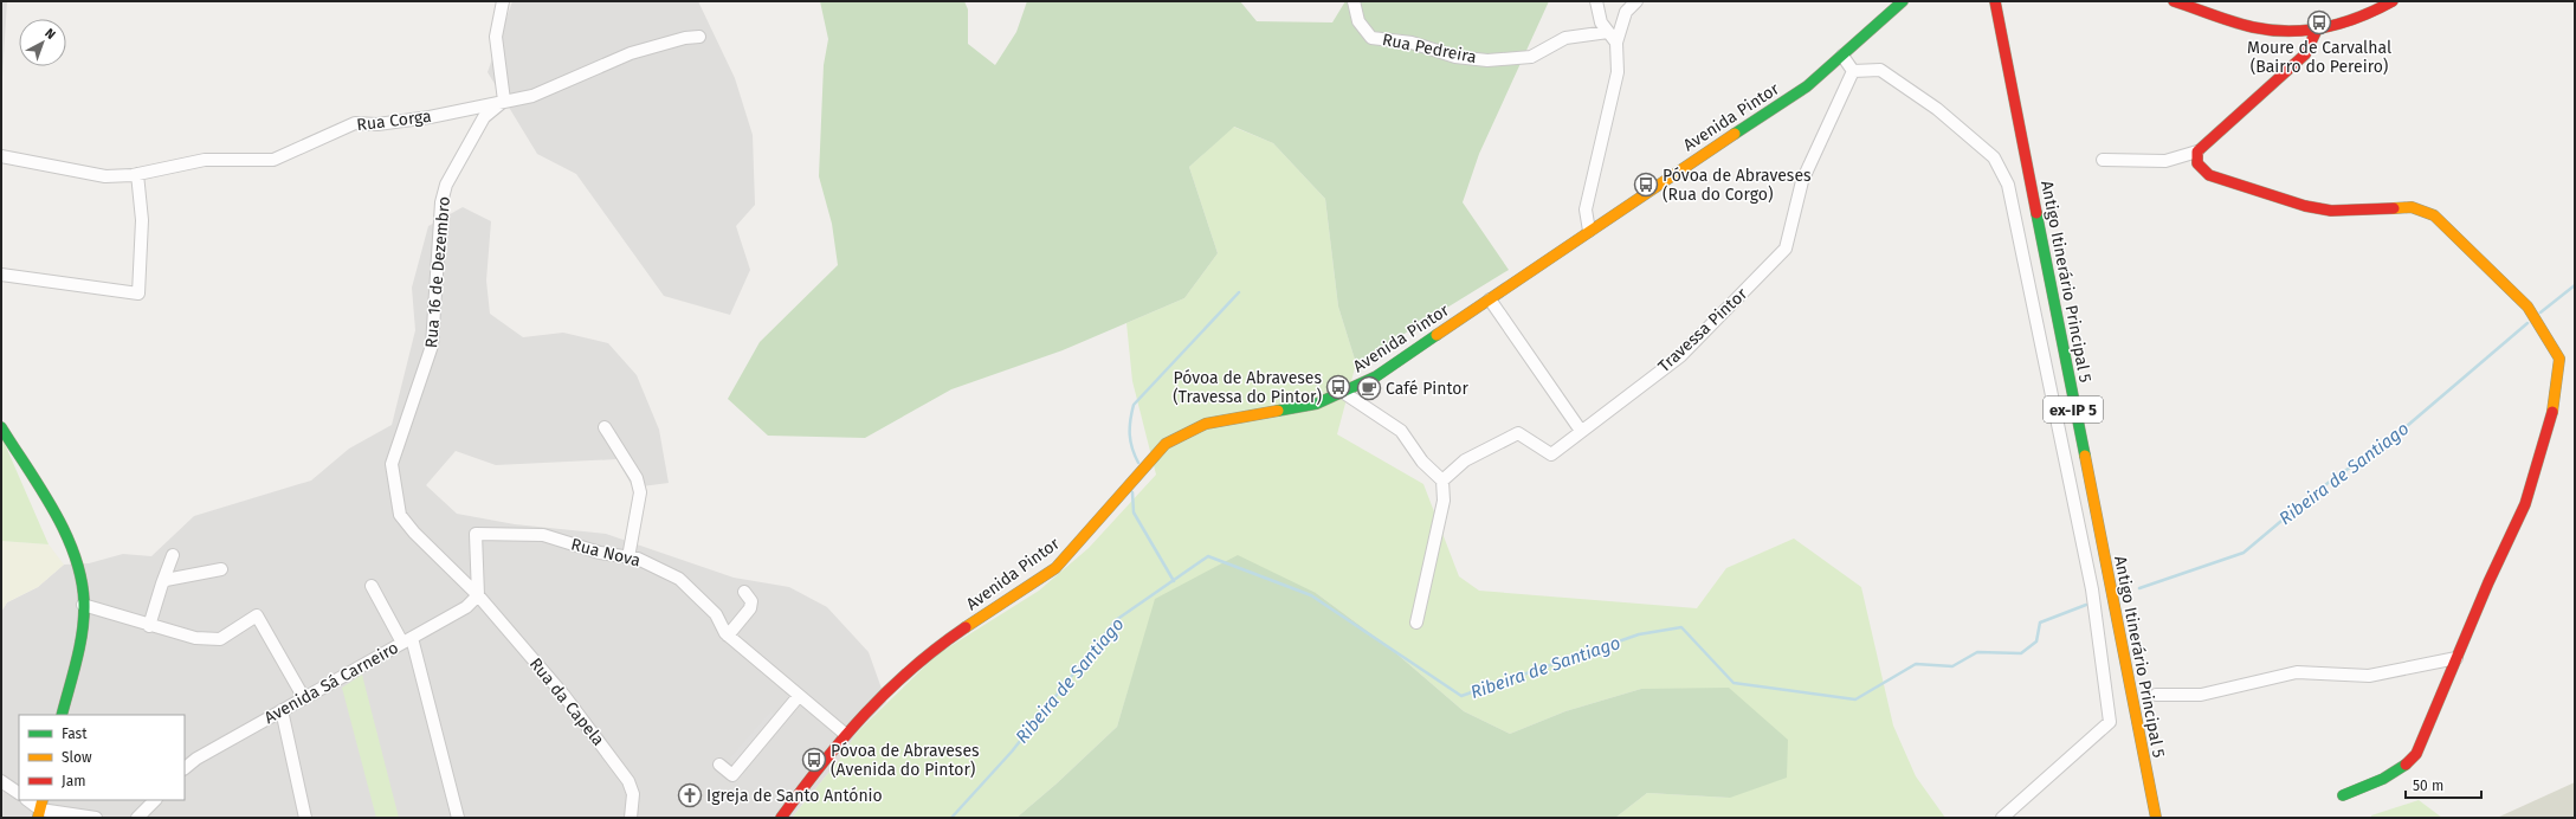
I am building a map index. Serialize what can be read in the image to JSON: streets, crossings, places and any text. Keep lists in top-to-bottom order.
{
  "streets": {
    "main road": ["Avenida Pintor", "Antigo Itinerário Principal 5", "ex-IP 5"],
    "street": [
      "Rua Pedreira",
      "Rua Corga",
      "Rua 16 de Dezembro",
      "Travessa Pintor",
      "Rua Nova",
      "Avenida Sá Carneiro",
      "Rua da Capela"
    ]
  },
  "crossings": [
    ["Avenida Pintor", "Rua Nova"],
    ["Rua Corga", "Rua 16 de Dezembro"],
    ["Rua 16 de Dezembro", "Rua Nova"],
    ["Rua 16 de Dezembro", "Avenida Sá Carneiro"],
    ["Rua 16 de Dezembro", "Rua da Capela"],
    ["Rua Nova", "Avenida Sá Carneiro"],
    ["Rua Nova", "Rua da Capela"],
    ["Avenida Sá Carneiro", "Rua da Capela"]
  ],
  "water": ["Ribeira de Santiago"],
  "places": {
    "bus stop": [
      "Moure de Carvalhal (Bairro do Pereiro)",
      "Póvoa de Abraveses (Rua do Corgo)",
      "Póvoa de Abraveses (Travessa do Pintor)",
      "Póvoa de Abraveses (Avenida do Pintor)"
    ],
    "cafe": ["Café Pintor"],
    "church": ["Igreja de Santo António"]
  },
  "legend": ["Fast", "Slow", "Jam"],
  "scale_bar": "50 m",
  "north": "top right"
}
